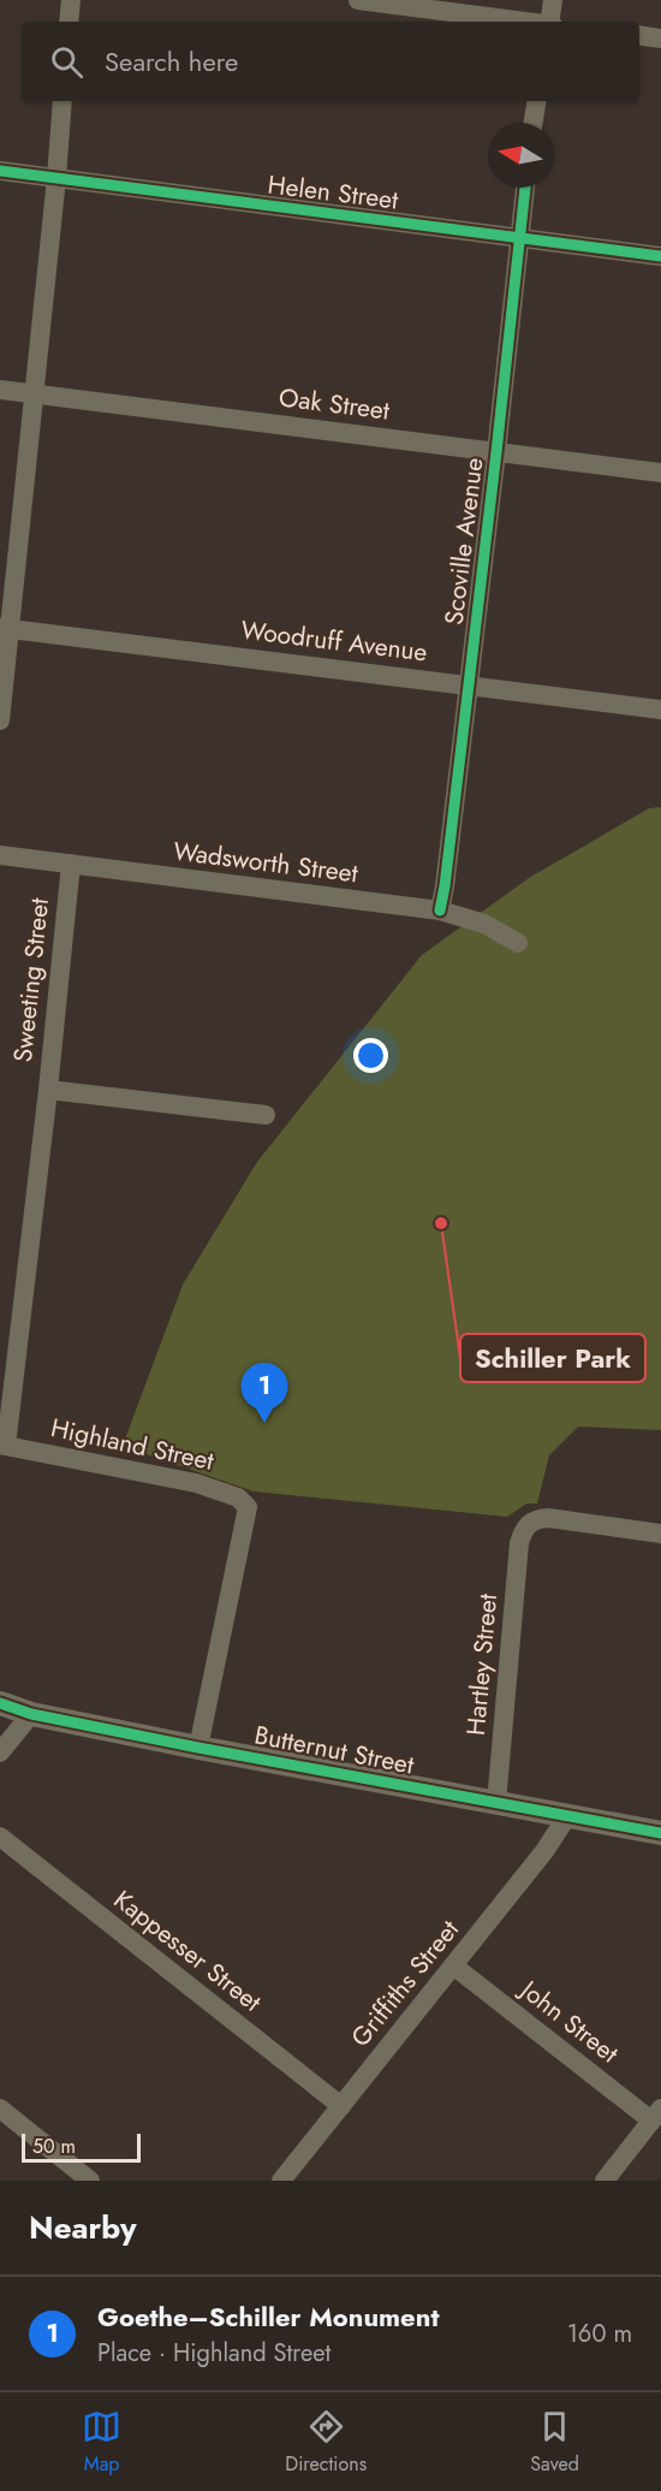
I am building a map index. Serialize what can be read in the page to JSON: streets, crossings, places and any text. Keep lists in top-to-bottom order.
{
  "streets": {
    "street": [
      "Helen Street",
      "Oak Street",
      "Scoville Avenue",
      "Woodruff Avenue",
      "Wadsworth Street",
      "Sweeting Street",
      "Highland Street",
      "Hartley Street",
      "Butternut Street",
      "Kappesser Street",
      "Griffiths Street",
      "John Street"
    ]
  },
  "crossings": [
    ["Helen Street", "Scoville Avenue"],
    ["Oak Street", "Scoville Avenue"],
    ["Scoville Avenue", "Woodruff Avenue"],
    ["Scoville Avenue", "Wadsworth Street"],
    ["Wadsworth Street", "Sweeting Street"],
    ["Sweeting Street", "Highland Street"],
    ["Highland Street", "Butternut Street"],
    ["Hartley Street", "Butternut Street"],
    ["Butternut Street", "Griffiths Street"],
    ["Kappesser Street", "Griffiths Street"],
    ["Griffiths Street", "John Street"]
  ],
  "places": ["Schiller Park"],
  "scale_bar": "50 m",
  "north": "left",
  "page": {
    "search": "Search here",
    "pins": "1",
    "scale": "50 m",
    "heading": "Nearby",
    "list": [
      {
        "mark": "1",
        "name": "Goethe–Schiller Monument",
        "note": "Place · Highland Street",
        "value": "160 m"
      }
    ],
    "nav": ["Map", "Directions", "Saved"]
  }
}
